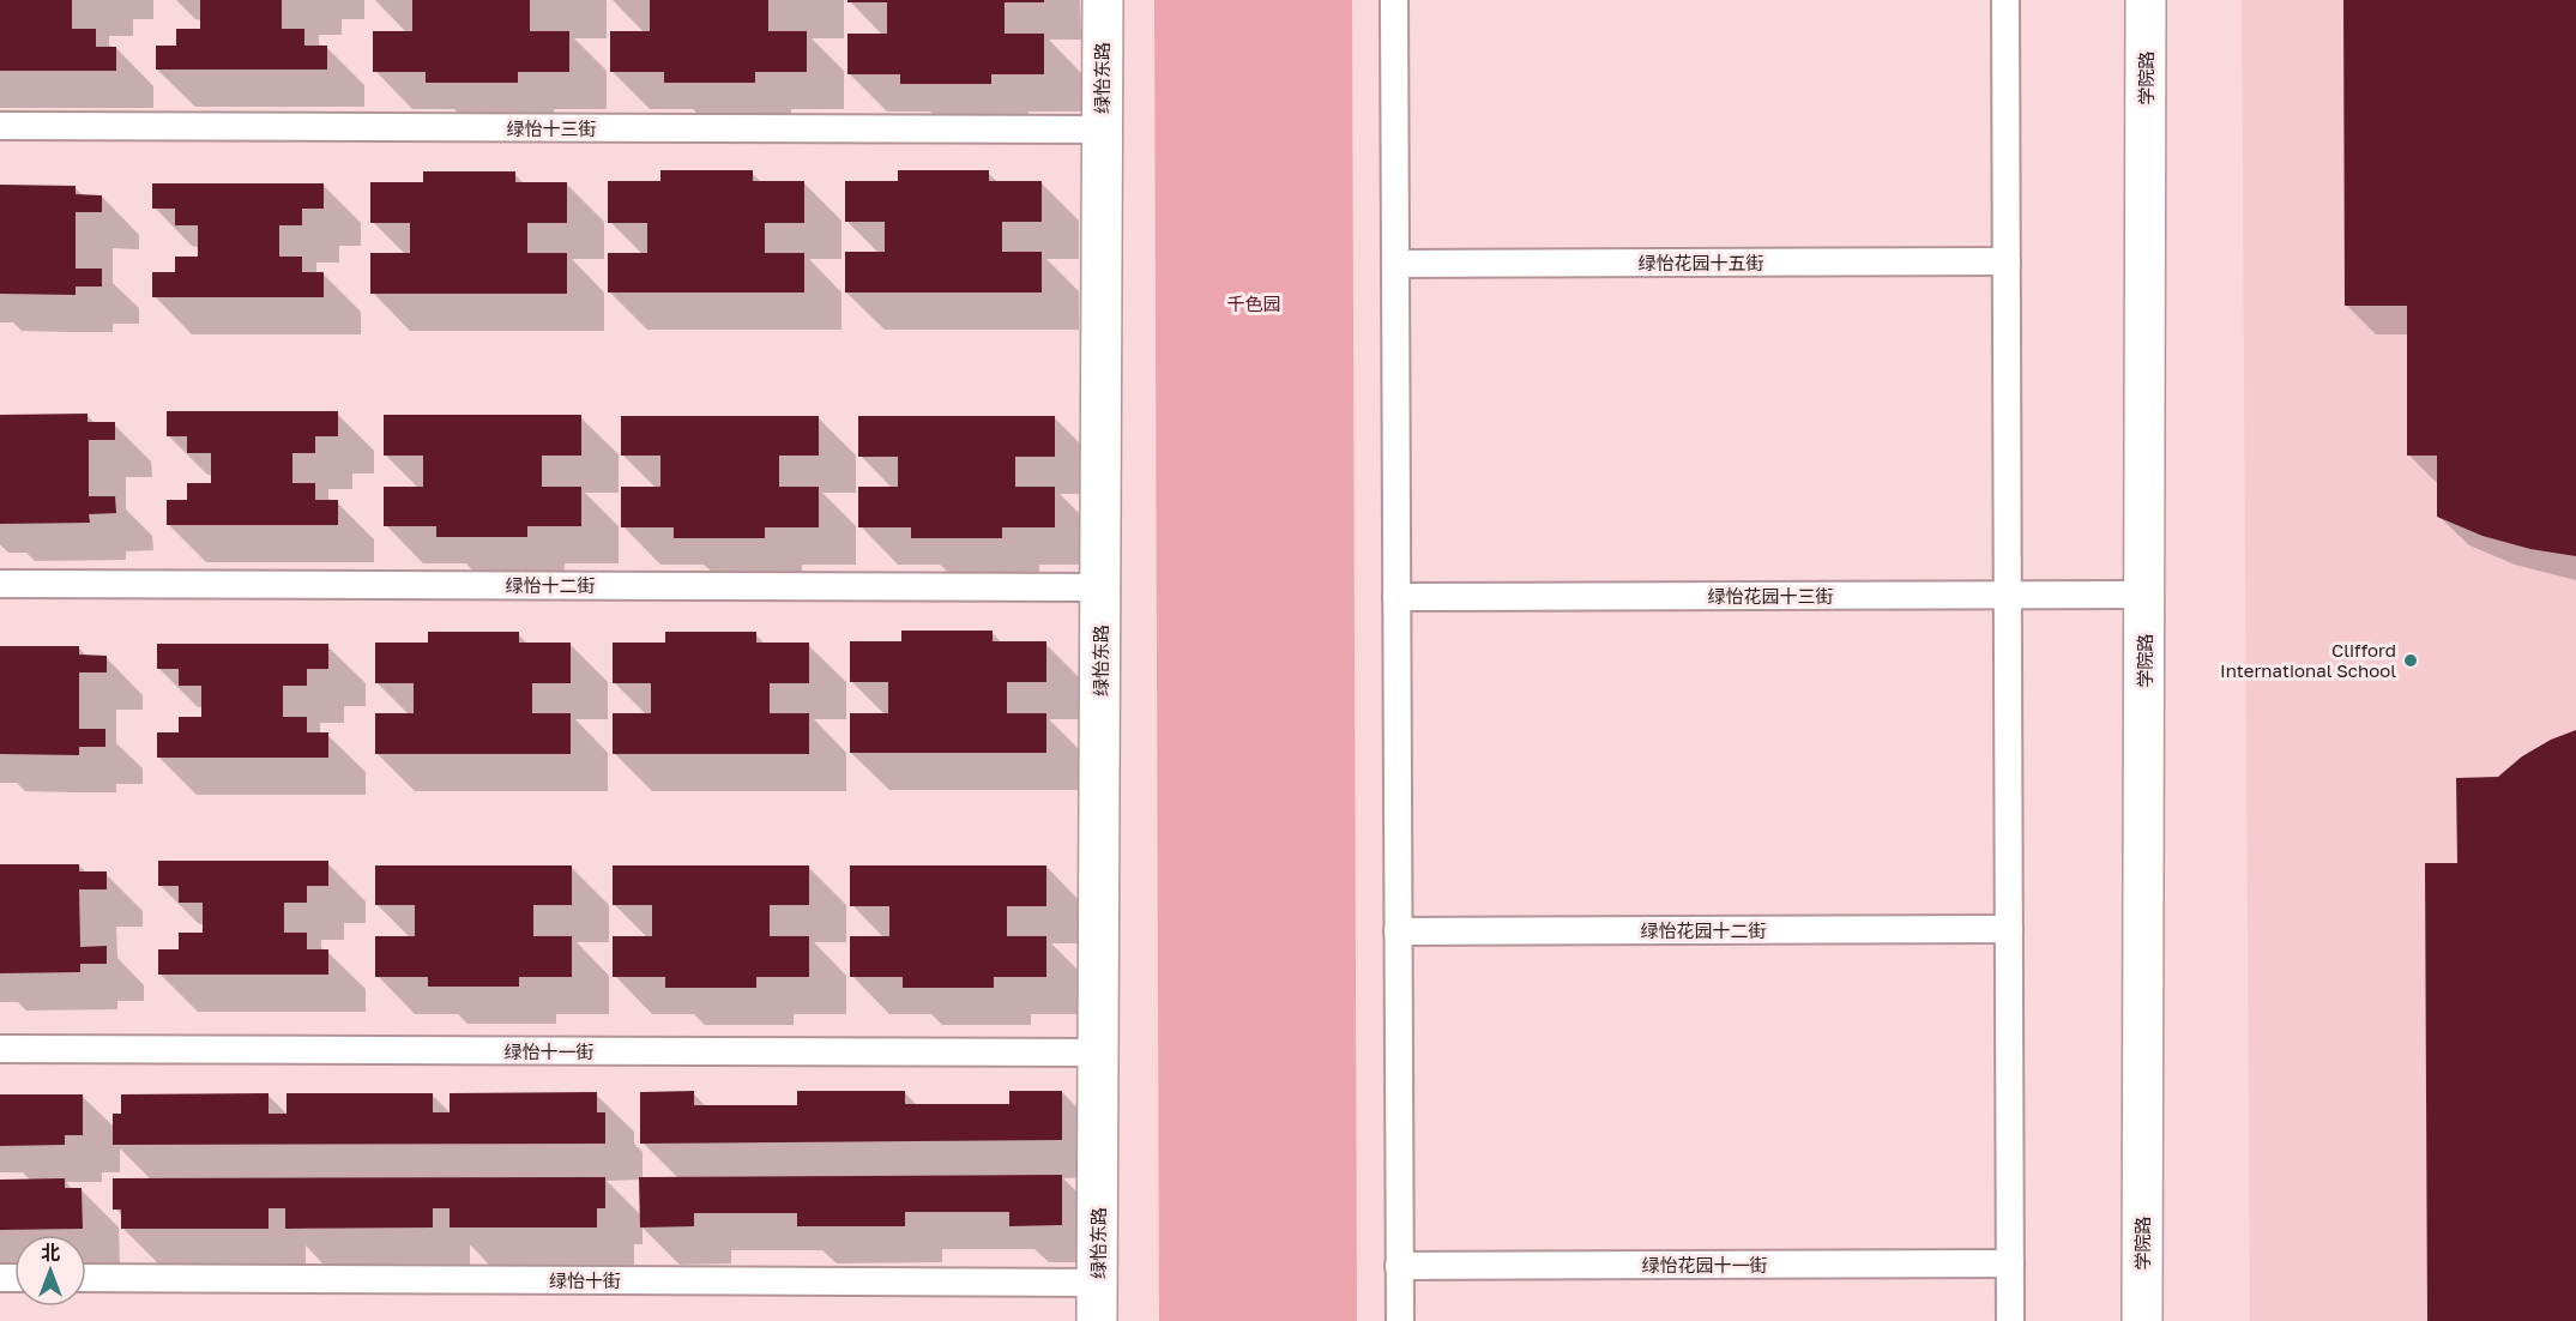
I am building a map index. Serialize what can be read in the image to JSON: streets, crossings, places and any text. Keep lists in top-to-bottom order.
{
  "streets": {
    "street": ["绿怡东路", "学院路"],
    "lane": [
      "绿怡十三街",
      "绿怡花园十五街",
      "绿怡十二街",
      "绿怡花园十三街",
      "绿怡花园十二街",
      "绿怡十一街",
      "绿怡花园十一街",
      "绿怡十街"
    ]
  },
  "crossings": [
    ["绿怡东路", "绿怡十三街"],
    ["绿怡东路", "绿怡十二街"],
    ["绿怡东路", "绿怡十一街"],
    ["绿怡东路", "绿怡十街"],
    ["学院路", "绿怡花园十三街"]
  ],
  "parks": ["千色园"],
  "places": ["Clifford International School"],
  "north": "top"
}
